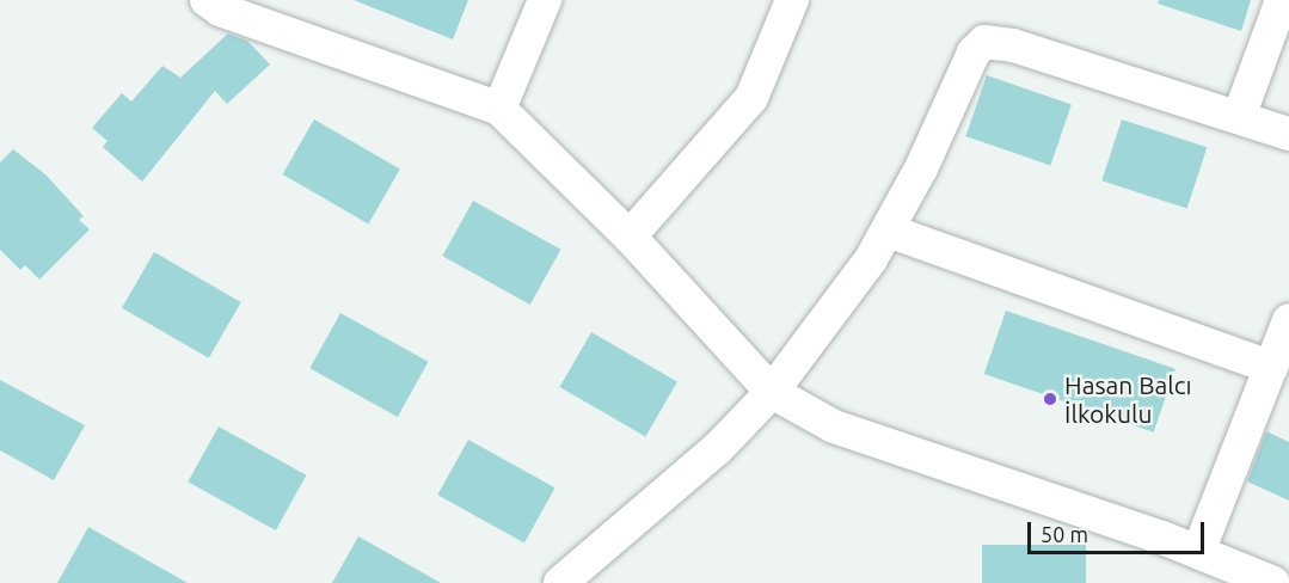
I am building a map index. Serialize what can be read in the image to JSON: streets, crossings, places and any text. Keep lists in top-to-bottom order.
{
  "places": ["Hasan Balcı İlkokulu"],
  "scale_bar": "50 m"
}
